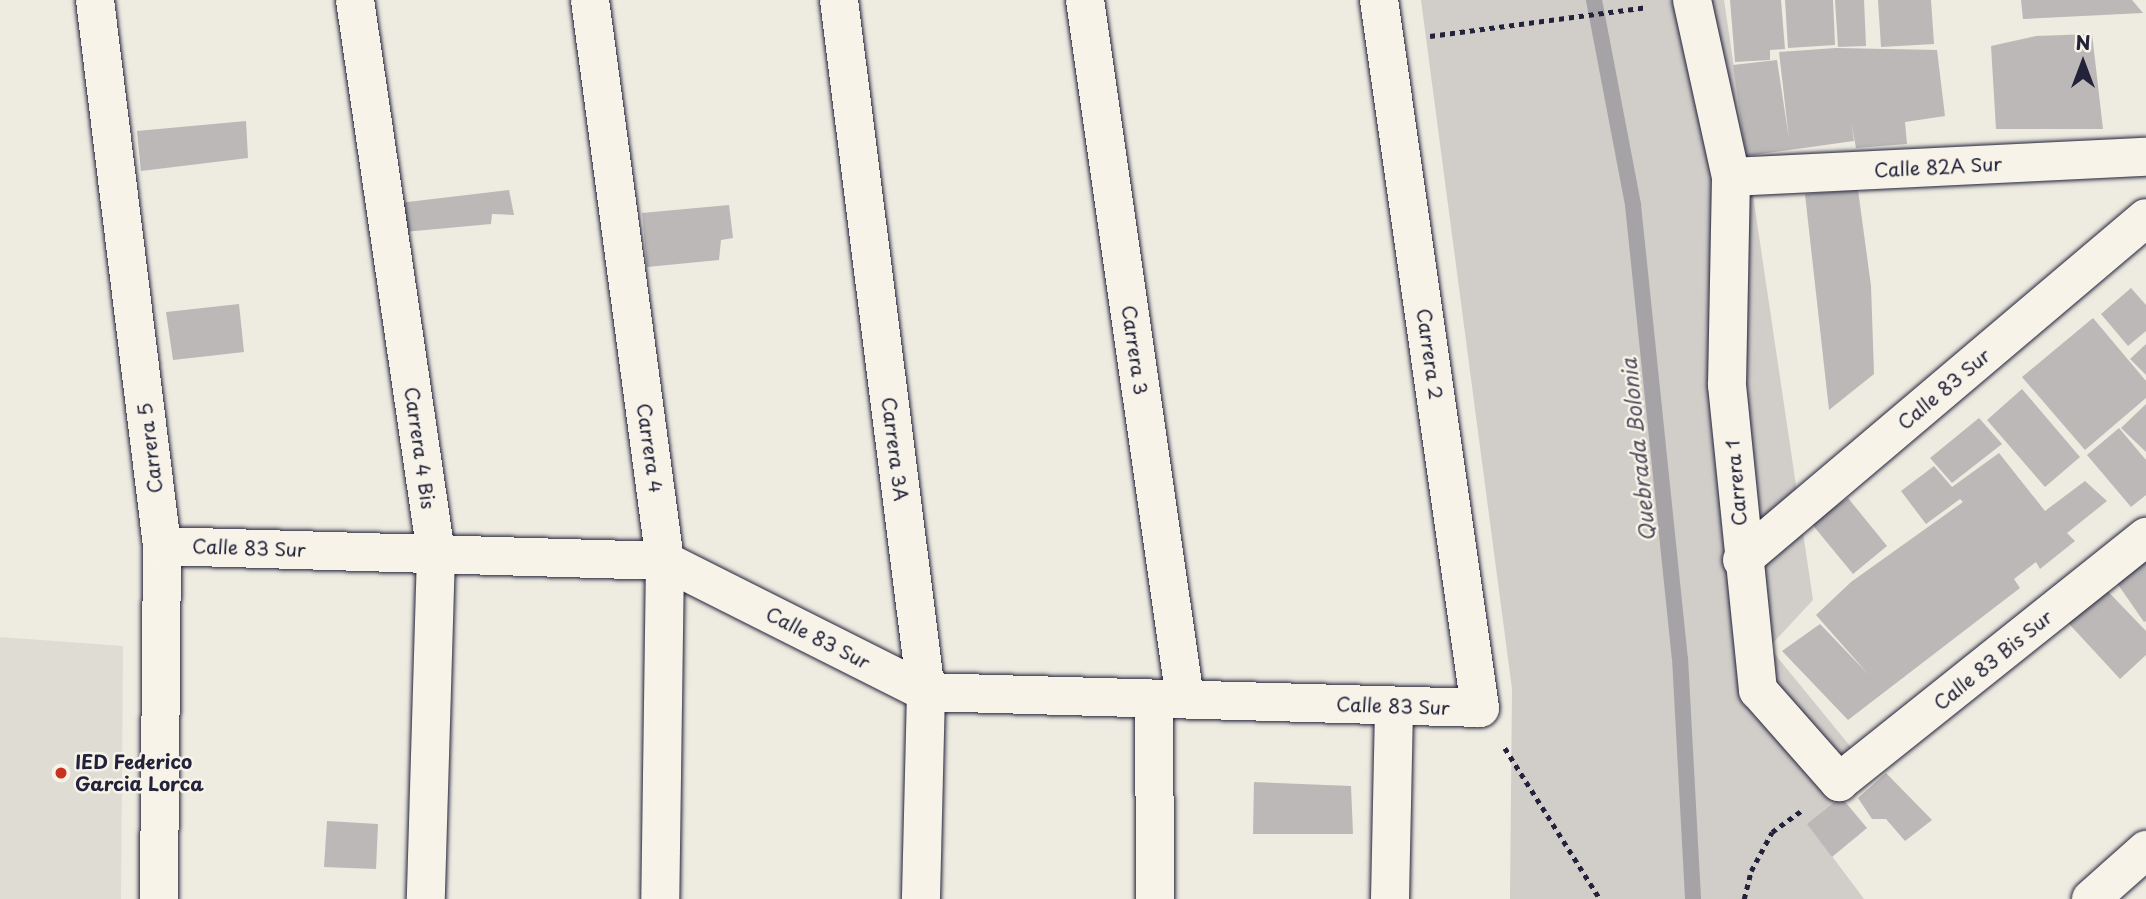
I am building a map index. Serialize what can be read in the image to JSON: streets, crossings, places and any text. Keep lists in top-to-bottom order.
{
  "streets": {
    "street": [
      "Calle 82A Sur",
      "Carrera 3",
      "Carrera 2",
      "Calle 83 Sur",
      "Carrera 5",
      "Carrera 4 Bis",
      "Carrera 4",
      "Carrera 3A",
      "Carrera 1",
      "Calle 83 Bis Sur"
    ]
  },
  "crossings": [
    ["Calle 82A Sur", "Carrera 1"],
    ["Carrera 3", "Calle 83 Sur"],
    ["Carrera 2", "Calle 83 Sur"],
    ["Calle 83 Sur", "Carrera 5"],
    ["Calle 83 Sur", "Carrera 4 Bis"],
    ["Calle 83 Sur", "Carrera 4"],
    ["Calle 83 Sur", "Carrera 3A"],
    ["Calle 83 Sur", "Carrera 1"],
    ["Carrera 1", "Calle 83 Bis Sur"]
  ],
  "water": ["Quebrada Bolonia"],
  "places": ["IED Federico Garcia Lorca"],
  "north": "top"
}
